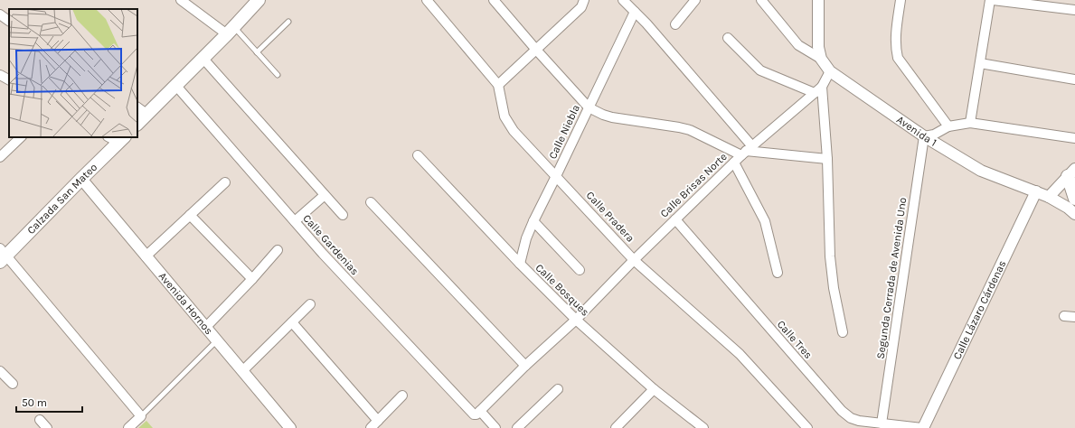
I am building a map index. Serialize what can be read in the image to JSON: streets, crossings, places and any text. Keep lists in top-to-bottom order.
{
  "streets": {
    "main road": ["Calzada San Mateo"],
    "street": [
      "Avenida 1",
      "Calle Niebla",
      "Calle Brisas Norte",
      "Calle Pradera",
      "Calle Gardenias",
      "Segunda Cerrada de Avenida Uno",
      "Calle Bosques",
      "Avenida Hornos",
      "Calle Lázaro Cárdenas",
      "Calle Tres"
    ]
  },
  "crossings": [
    ["Avenida 1", "Calle Brisas Norte"],
    ["Avenida 1", "Segunda Cerrada de Avenida Uno"],
    ["Avenida 1", "Calle Lázaro Cárdenas"],
    ["Calle Niebla", "Calle Pradera"],
    ["Calle Niebla", "Calle Bosques"],
    ["Calle Brisas Norte", "Calle Pradera"],
    ["Calle Brisas Norte", "Calle Gardenias"],
    ["Calle Brisas Norte", "Calle Bosques"],
    ["Calle Brisas Norte", "Calle Tres"],
    ["Calzada San Mateo", "Avenida Hornos"],
    ["Segunda Cerrada de Avenida Uno", "Calle Tres"],
    ["Calle Lázaro Cárdenas", "Calle Tres"]
  ],
  "scale_bar": "50 m"
}
